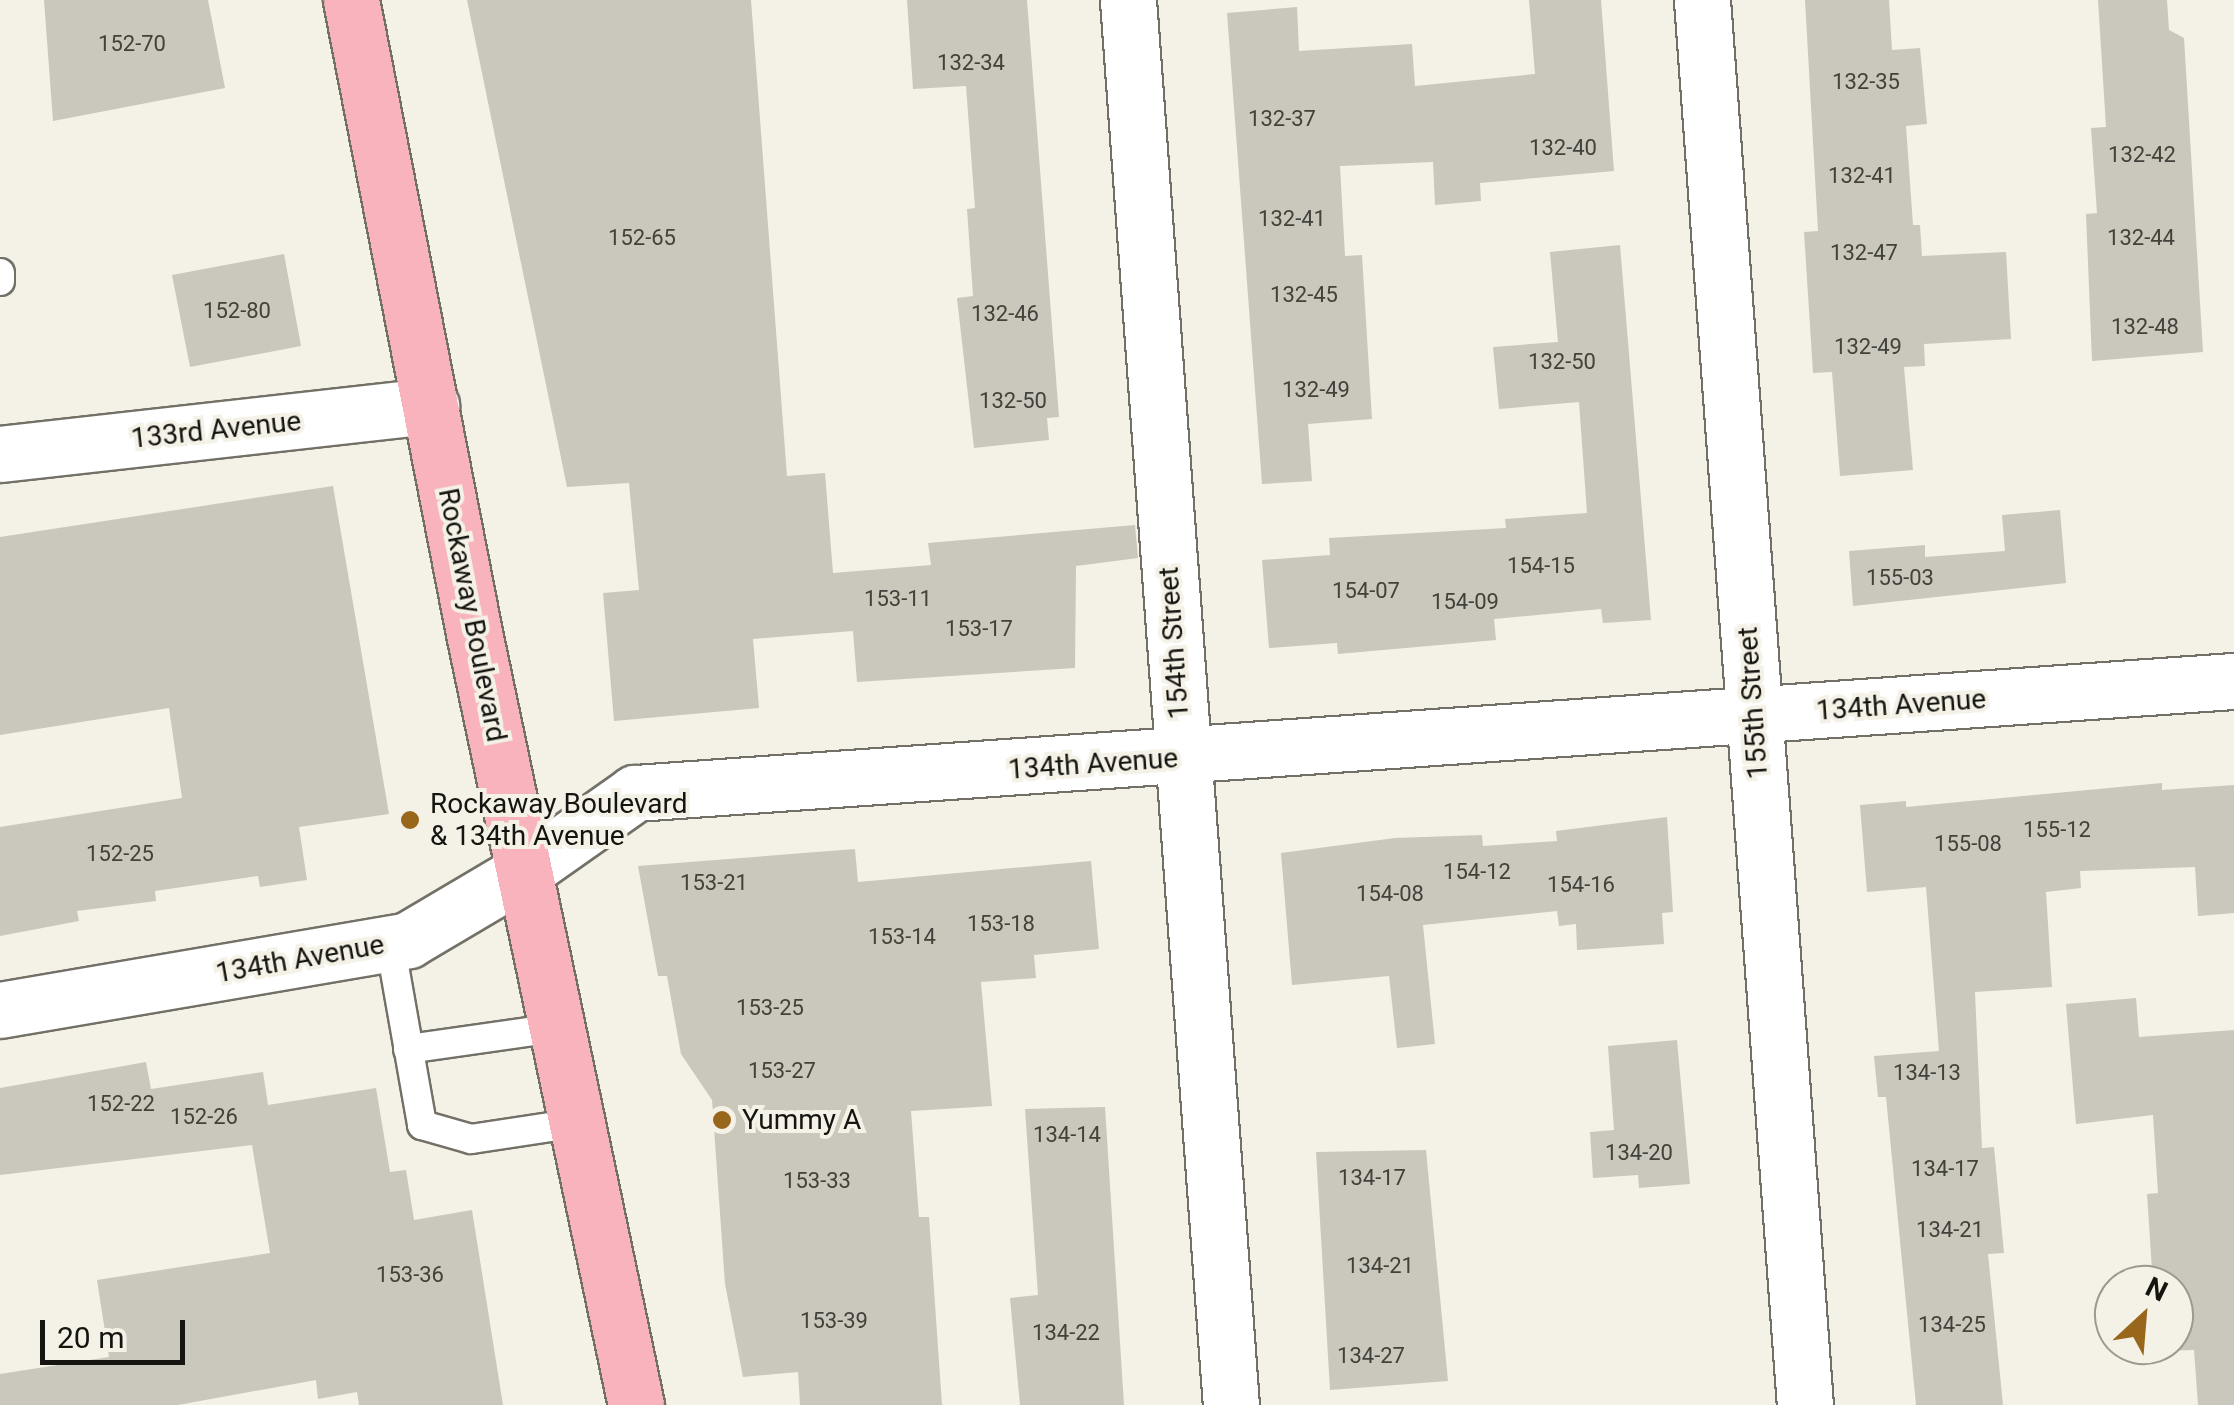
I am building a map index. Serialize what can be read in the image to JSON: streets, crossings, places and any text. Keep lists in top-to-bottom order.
{
  "streets": {
    "main road": ["Rockaway Boulevard"],
    "street": [
      "133rd Avenue",
      "154th Street",
      "155th Street",
      "134th Avenue"
    ]
  },
  "crossings": [
    ["133rd Avenue", "Rockaway Boulevard"],
    ["Rockaway Boulevard", "134th Avenue"],
    ["154th Street", "134th Avenue"],
    ["155th Street", "134th Avenue"]
  ],
  "places": ["Rockaway Boulevard & 134th Avenue", "Yummy A"],
  "house_numbers": [
    "152-70",
    "132-34",
    "132-35",
    "132-37",
    "132-40",
    "132-42",
    "132-41",
    "132-41",
    "152-65",
    "132-44",
    "132-47",
    "132-45",
    "152-80",
    "132-46",
    "132-48",
    "132-49",
    "132-50",
    "132-49",
    "132-50",
    "154-15",
    "155-03",
    "154-07",
    "153-11",
    "154-09",
    "153-17",
    "155-12",
    "155-08",
    "152-25",
    "154-12",
    "153-21",
    "154-16",
    "154-08",
    "153-18",
    "153-14",
    "153-25",
    "153-27",
    "134-13",
    "152-22",
    "152-26",
    "134-14",
    "134-20",
    "134-17",
    "134-17",
    "153-33",
    "134-21",
    "134-21",
    "153-36",
    "153-39",
    "134-25",
    "134-22",
    "134-27"
  ],
  "scale_bar": "20 m",
  "north": "top right"
}
